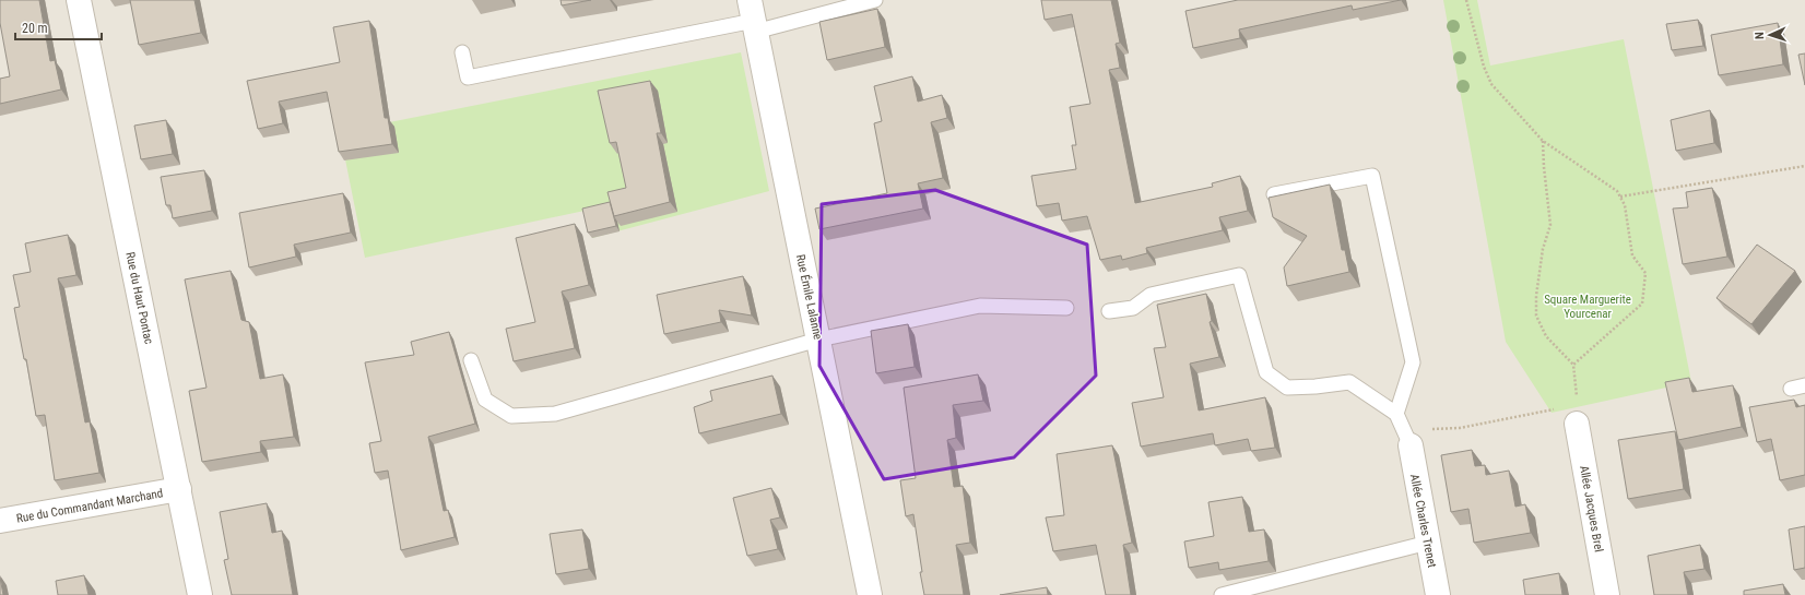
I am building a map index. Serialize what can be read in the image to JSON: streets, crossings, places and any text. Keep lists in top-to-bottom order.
{
  "streets": {
    "street": [
      "Rue Émile Lalanne",
      "Rue du Haut Pontac",
      "Rue du Commandant Marchand",
      "Allée Jacques Brel",
      "Allée Charles Trenet"
    ]
  },
  "crossings": [
    ["Rue du Haut Pontac", "Rue du Commandant Marchand"]
  ],
  "parks": ["Square Marguerite Yourcenar"],
  "scale_bar": "20 m",
  "north": "left"
}
